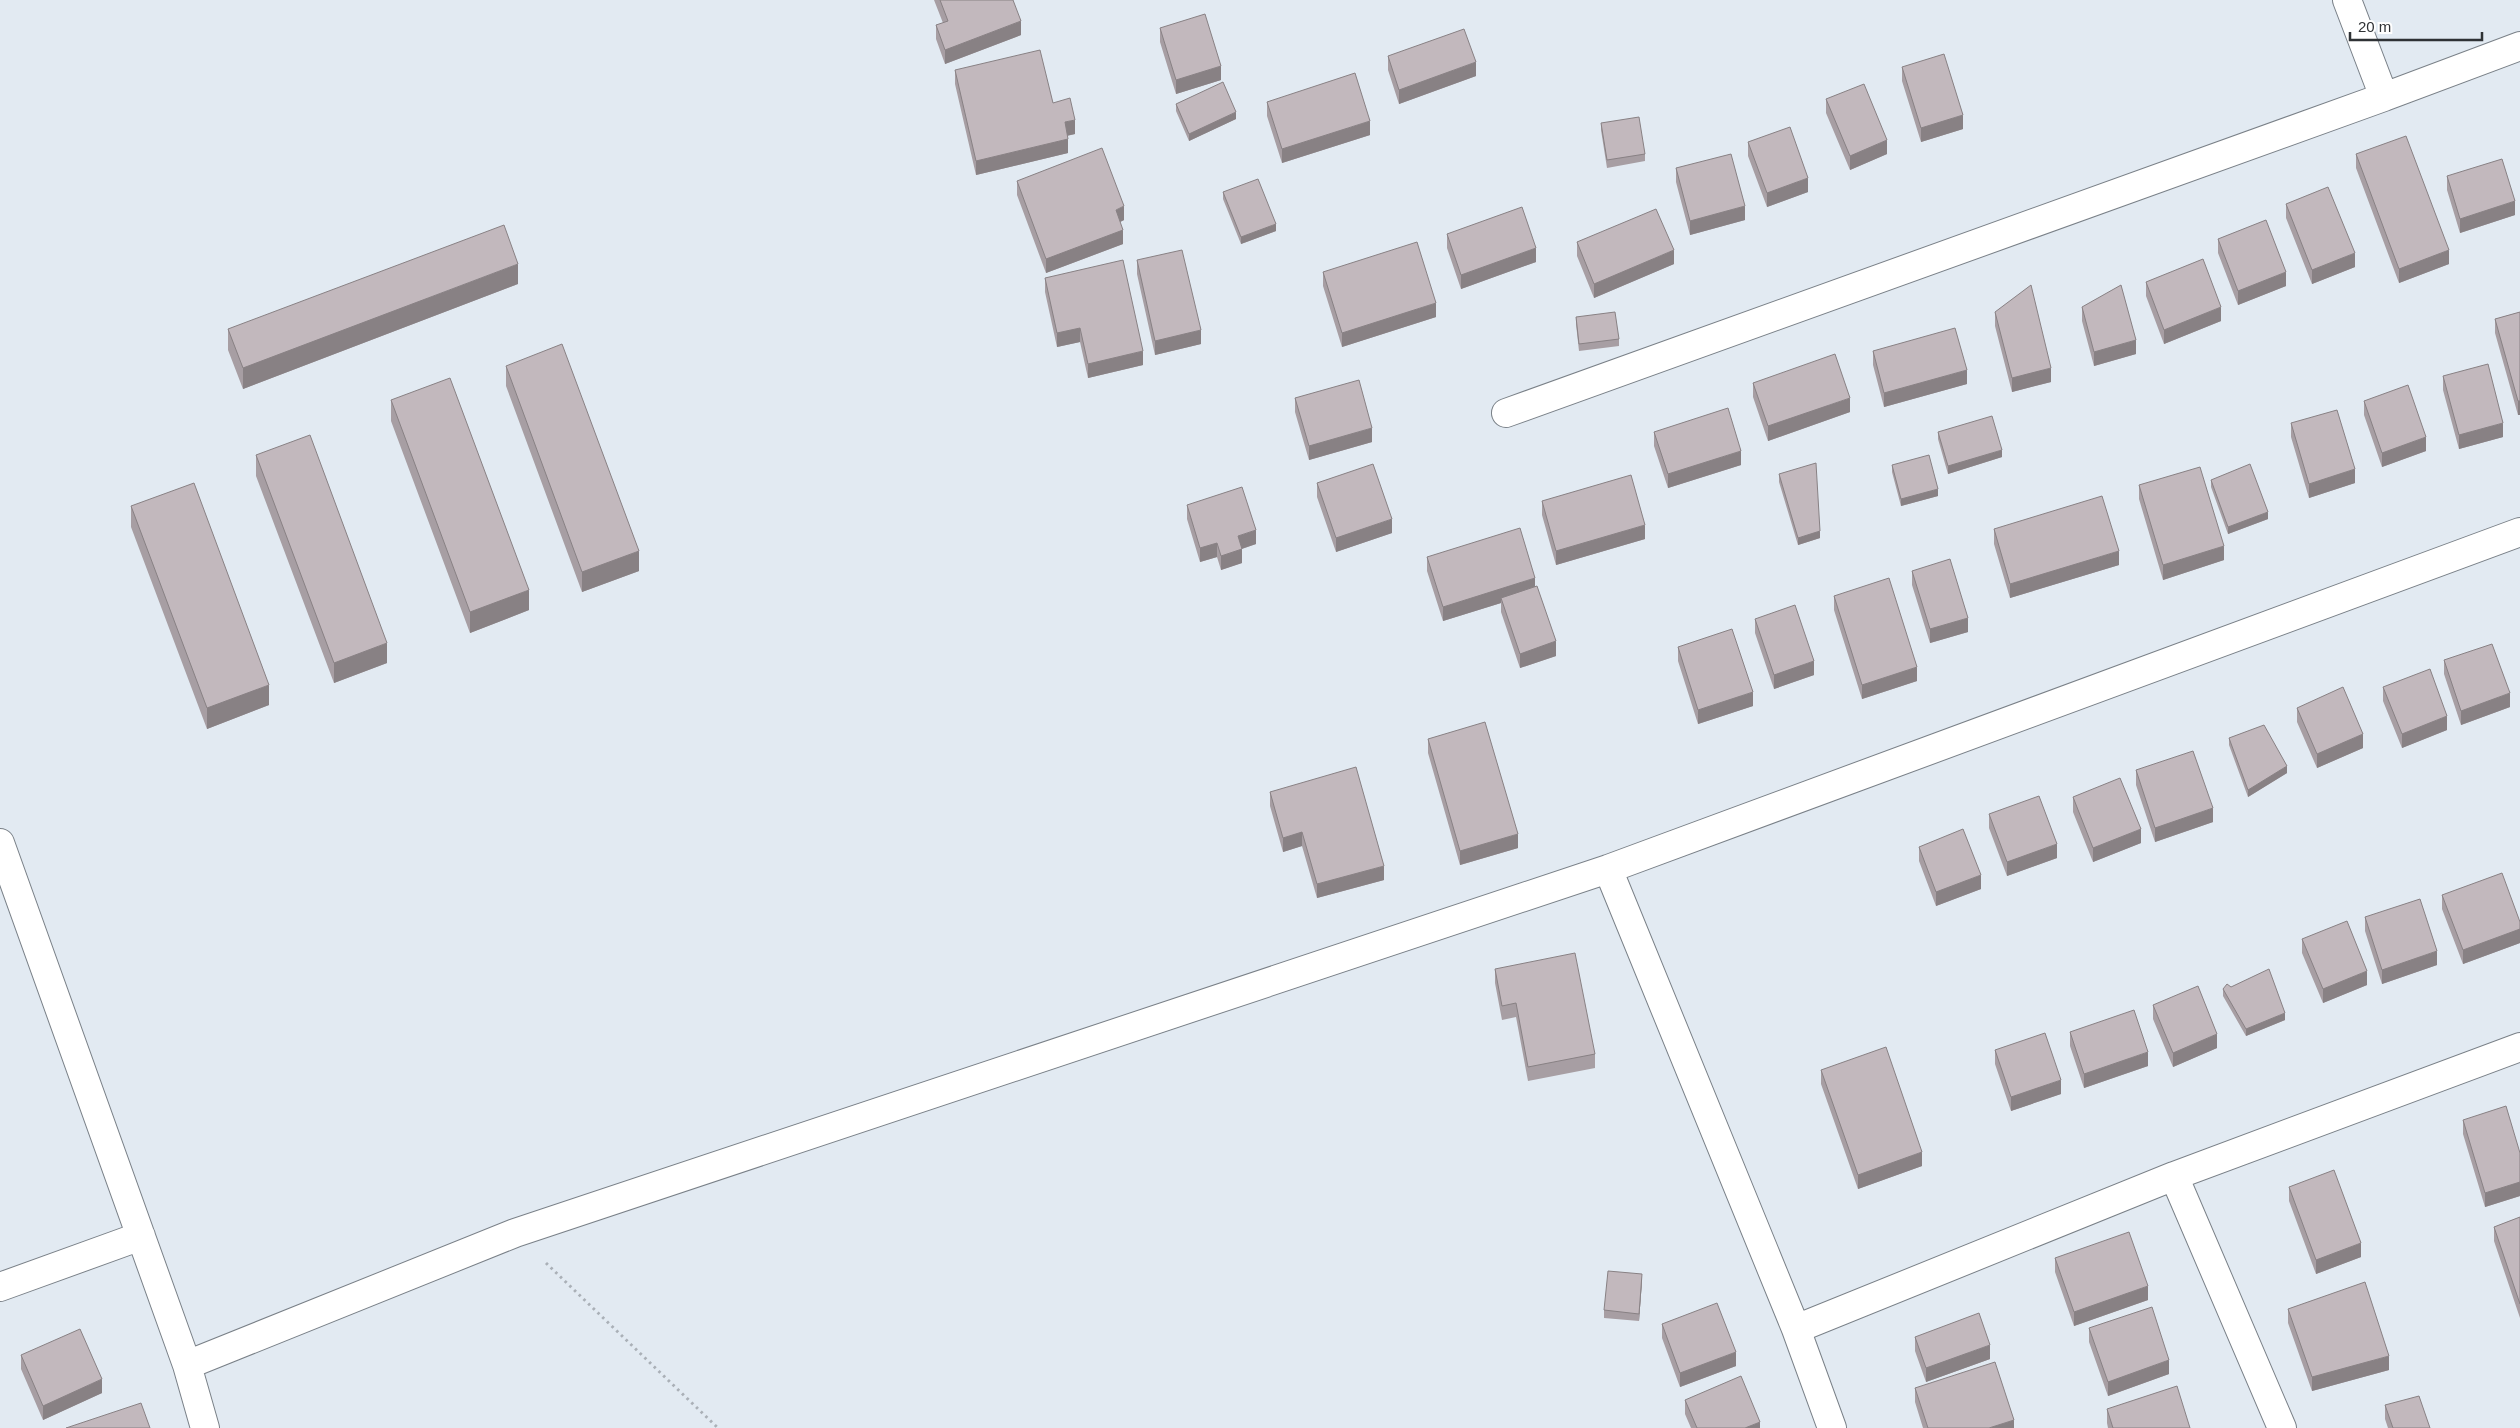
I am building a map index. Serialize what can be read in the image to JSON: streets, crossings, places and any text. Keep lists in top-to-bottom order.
{
  "scale_bar": "20 m"
}
